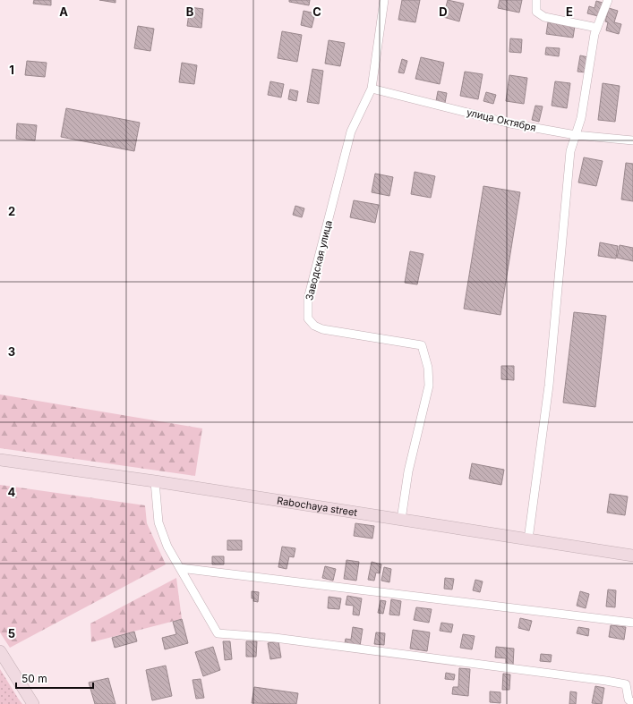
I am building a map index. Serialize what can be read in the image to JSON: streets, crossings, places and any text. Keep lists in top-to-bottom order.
{
  "streets": {
    "street": ["улица Октября", "Заводская улица", "Rabochaya street"]
  },
  "crossings": [
    ["улица Октября", "Заводская улица"],
    ["Заводская улица", "Rabochaya street"]
  ],
  "scale_bar": "50 m",
  "grid": {
    "columns": [
      "A",
      "B",
      "C",
      "D",
      "E"
    ],
    "rows": [
      "1",
      "2",
      "3",
      "4",
      "5"
    ]
  }
}
